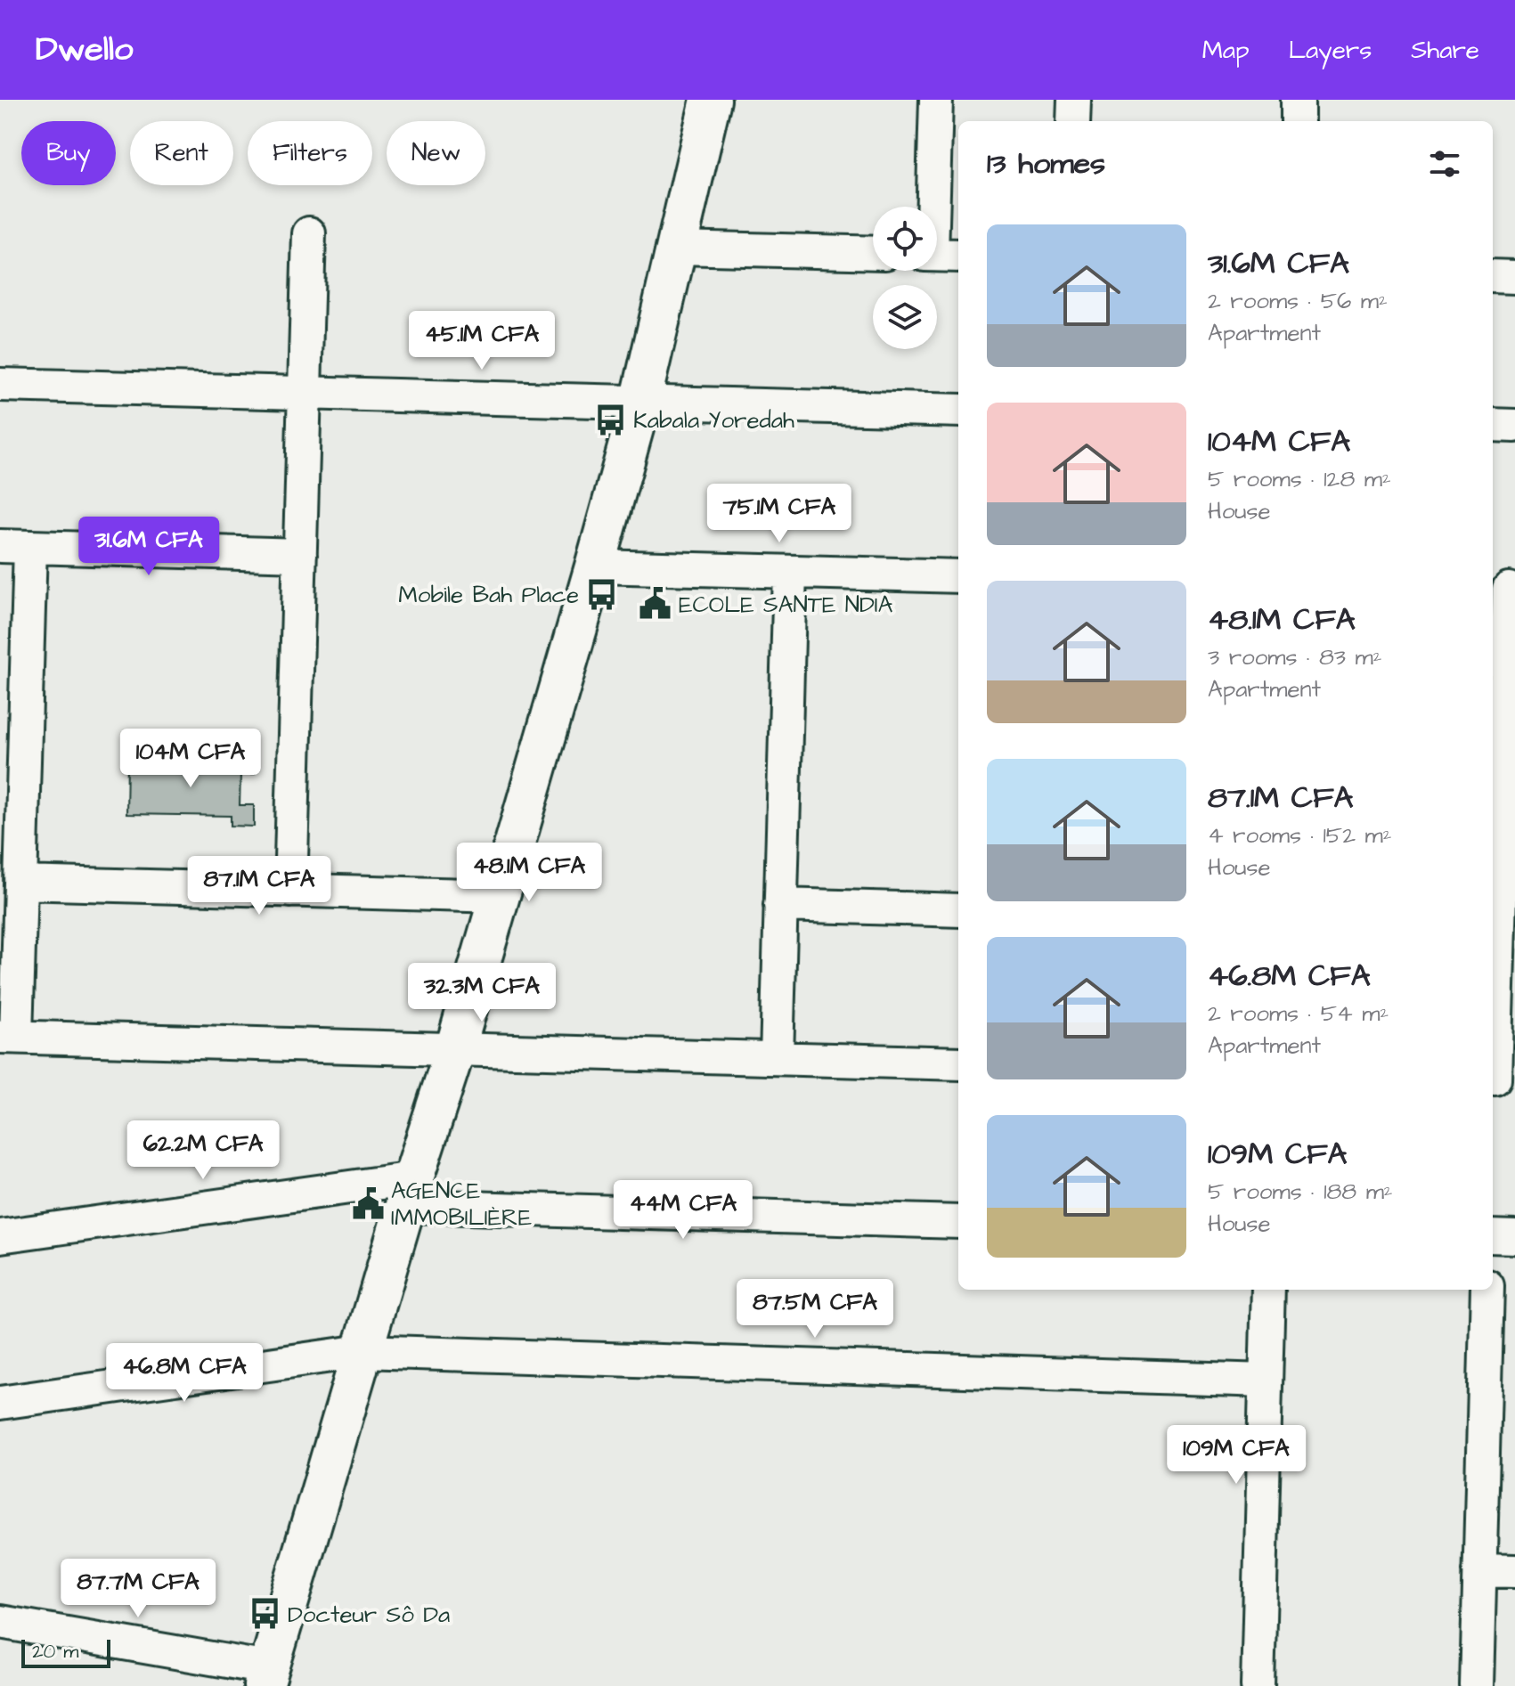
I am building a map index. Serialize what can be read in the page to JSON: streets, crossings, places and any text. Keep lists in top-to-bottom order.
{
  "places": {
    "bus stop": ["Kabala Yoredah", "Mobile Bah Place", "Docteur Sô Da"],
    "public building": ["ECOLE SANTE NDIA", "AGENCE IMMOBILIÈRE"]
  },
  "scale_bar": "20 m",
  "page": {
    "header": "Dwello",
    "nav": ["Map", "Layers", "Share"],
    "chip": [
      "Buy",
      "Rent",
      "Filters",
      "New"
    ],
    "heading": "13 homes",
    "list": [
      {
        "name": "31.6M CFA",
        "note": "2 rooms · 56 m² · Apartment"
      },
      {
        "name": "104M CFA",
        "note": "5 rooms · 128 m² · House"
      },
      {
        "name": "48.1M CFA",
        "note": "3 rooms · 83 m² · Apartment"
      },
      {
        "name": "87.1M CFA",
        "note": "4 rooms · 152 m² · House"
      },
      {
        "name": "46.8M CFA",
        "note": "2 rooms · 54 m² · Apartment"
      },
      {
        "name": "109M CFA",
        "note": "5 rooms · 188 m² · House"
      }
    ],
    "price": [
      "45.1M CFA",
      "75.1M CFA",
      "31.6M CFA",
      "104M CFA",
      "48.1M CFA",
      "87.1M CFA",
      "32.3M CFA",
      "62.2M CFA",
      "44M CFA",
      "87.5M CFA",
      "46.8M CFA",
      "109M CFA",
      "87.7M CFA"
    ],
    "scale": "20 m"
  }
}
